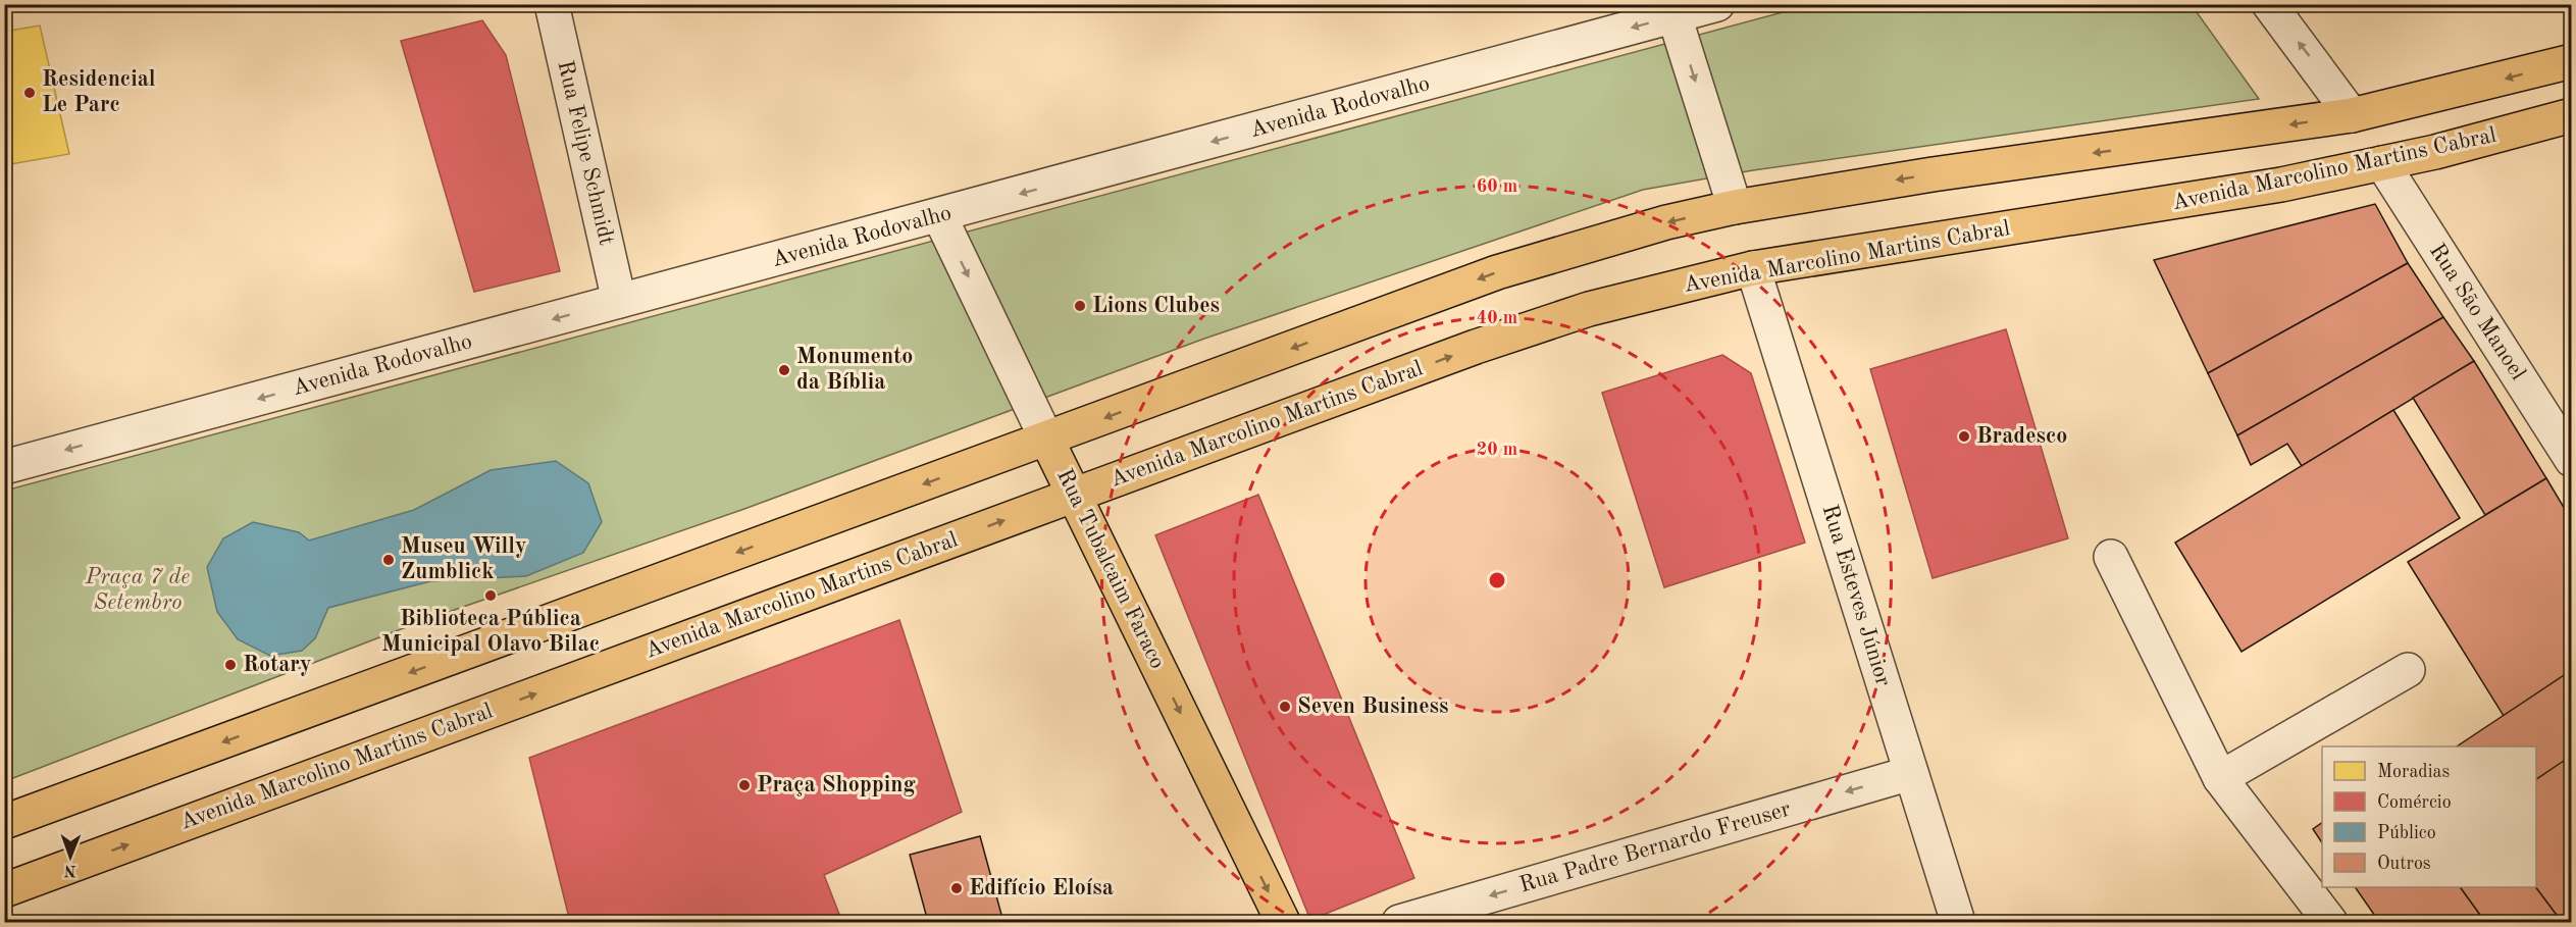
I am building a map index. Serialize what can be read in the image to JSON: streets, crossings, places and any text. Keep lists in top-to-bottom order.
{
  "streets": {
    "main road": ["Avenida Marcolino Martins Cabral", "Rua Tubalcaim Faraco"],
    "street": [
      "Avenida Rodovalho",
      "Rua Felipe Schmidt",
      "Rua São Manoel",
      "Rua Esteves Júnior",
      "Rua Padre Bernardo Freuser"
    ]
  },
  "crossings": [
    ["Avenida Rodovalho", "Rua Felipe Schmidt"],
    ["Avenida Rodovalho", "Rua Tubalcaim Faraco"],
    ["Avenida Marcolino Martins Cabral", "Rua São Manoel"],
    ["Avenida Marcolino Martins Cabral", "Rua Tubalcaim Faraco"],
    ["Avenida Marcolino Martins Cabral", "Rua Esteves Júnior"],
    ["Rua Esteves Júnior", "Rua Padre Bernardo Freuser"]
  ],
  "one_way": ["Avenida Rodovalho", "Rua Tubalcaim Faraco", "Rua Padre Bernardo Freuser"],
  "parks": ["Praça 7 de Setembro"],
  "places": [
    "Residencial Le Parc",
    "Lions Clubes",
    "Monumento da Bíblia",
    "Bradesco",
    "Museu Willy Zumblick",
    "Biblioteca Pública Municipal Olavo Bilac",
    "Rotary",
    "Seven Business",
    "Praça Shopping",
    "Edifício Eloísa"
  ],
  "legend": [
    "Moradias",
    "Comércio",
    "Público",
    "Outros"
  ],
  "north": "bottom",
  "rings": ["60 m", "40 m", "20 m"]
}
